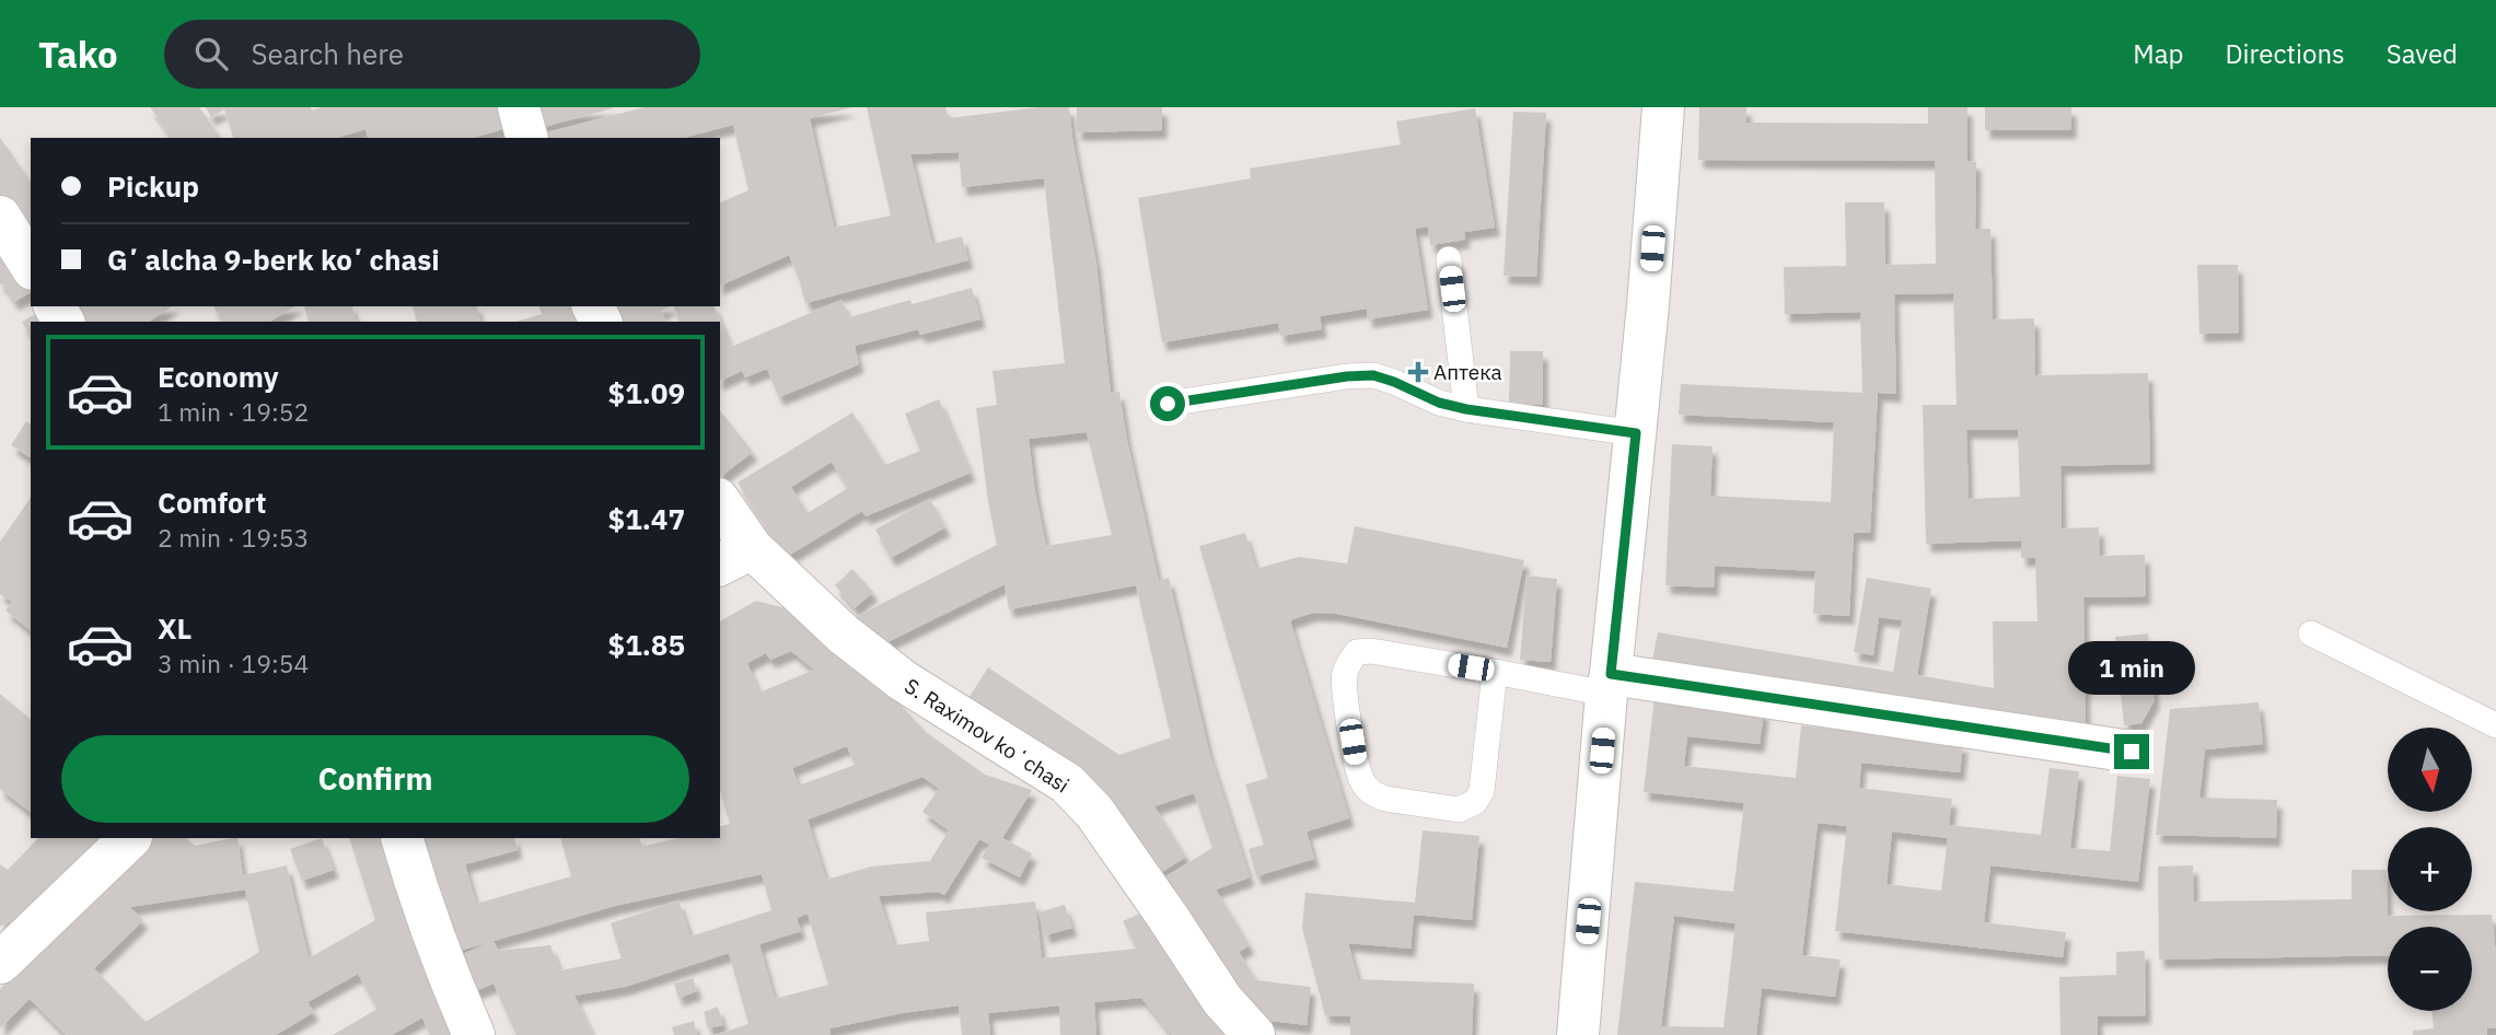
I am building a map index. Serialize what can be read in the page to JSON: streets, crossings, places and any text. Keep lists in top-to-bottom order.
{
  "streets": {
    "street": ["S. Raximov koʻchasi"]
  },
  "places": {
    "health": ["Аптека"]
  },
  "north": "bottom",
  "page": {
    "header": "Tako",
    "search": "Search here",
    "nav": ["Map", "Directions", "Saved"],
    "banner": ["Pickup", "Gʼalcha 9-berk koʼchasi"],
    "list": [
      {
        "name": "Economy",
        "note": "1 min · 19:52",
        "value": "$1.09"
      },
      {
        "name": "Comfort",
        "note": "2 min · 19:53",
        "value": "$1.47"
      },
      {
        "name": "XL",
        "note": "3 min · 19:54",
        "value": "$1.85"
      }
    ],
    "bubble": "1 min",
    "buttons": "Confirm",
    "map_buttons": ["+", "−"]
  }
}
